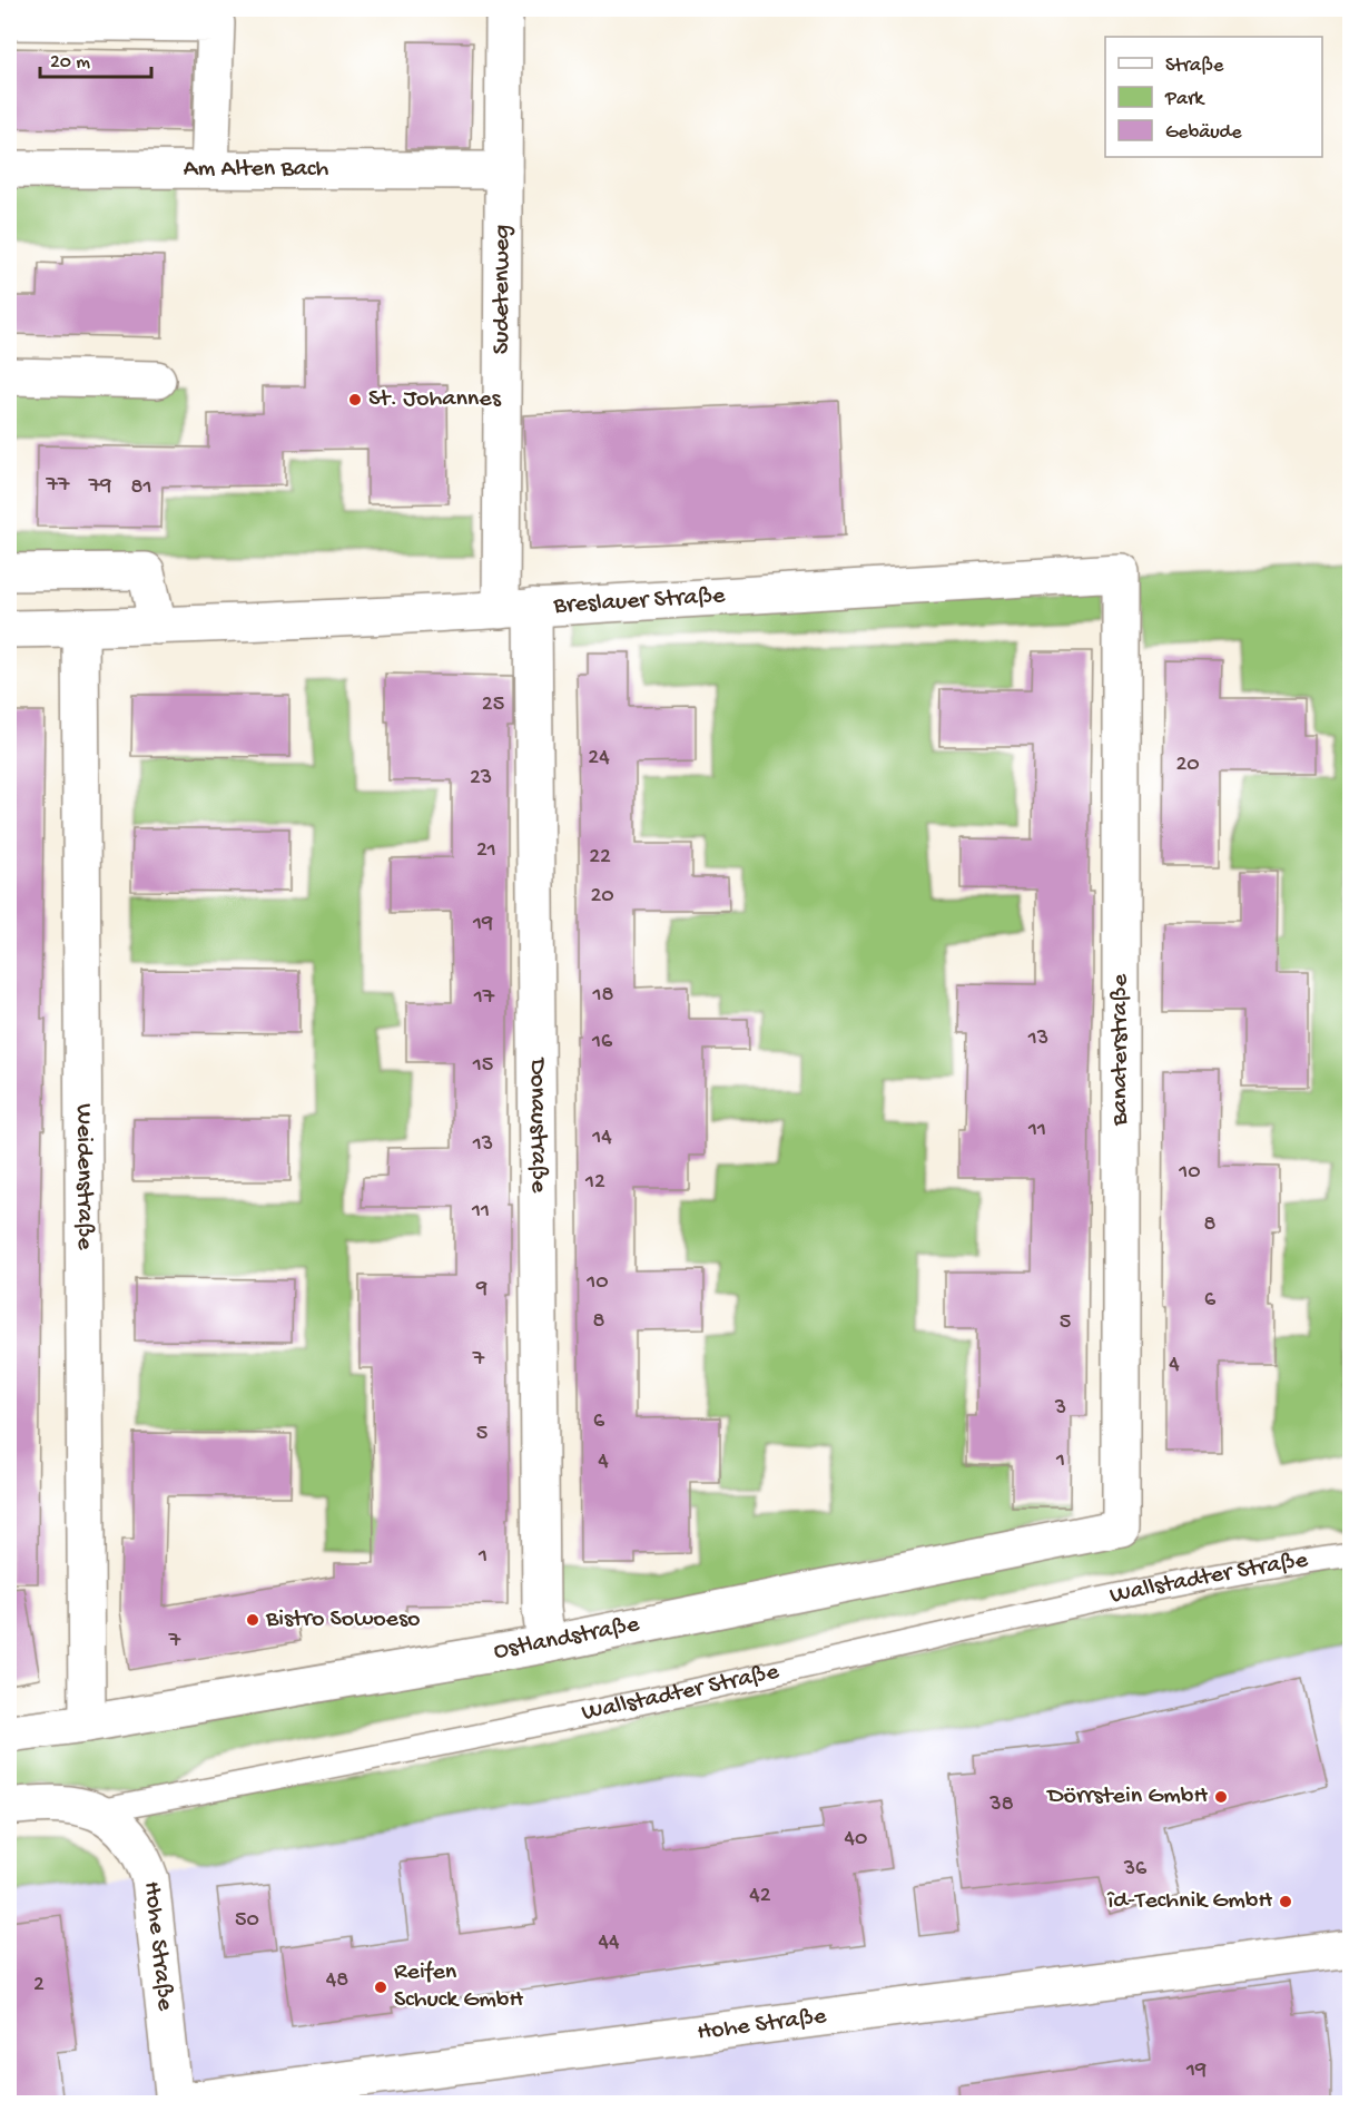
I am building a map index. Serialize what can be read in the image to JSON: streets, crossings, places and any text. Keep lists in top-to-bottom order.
{
  "streets": {
    "street": [
      "Am Alten Bach",
      "Sudetenweg",
      "Breslauer Straße",
      "Banaterstraße",
      "Donaustraße",
      "Weidenstraße",
      "Wallstadter Straße",
      "Ostlandstraße",
      "Hohe Straße"
    ]
  },
  "crossings": [
    ["Am Alten Bach", "Sudetenweg"],
    ["Sudetenweg", "Breslauer Straße"],
    ["Sudetenweg", "Donaustraße"],
    ["Breslauer Straße", "Banaterstraße"],
    ["Breslauer Straße", "Donaustraße"],
    ["Breslauer Straße", "Weidenstraße"],
    ["Banaterstraße", "Ostlandstraße"],
    ["Donaustraße", "Ostlandstraße"],
    ["Weidenstraße", "Ostlandstraße"],
    ["Wallstadter Straße", "Hohe Straße"]
  ],
  "places": [
    "St. Johannes",
    "Bistro Sowoeso",
    "Dörrstein GmbH",
    "îd-Technik GmbH",
    "Reifen Schuck GmbH"
  ],
  "house_numbers": [
    "77",
    "79",
    "81",
    "25",
    "24",
    "20",
    "23",
    "21",
    "22",
    "20",
    "19",
    "18",
    "17",
    "13",
    "16",
    "15",
    "11",
    "14",
    "13",
    "10",
    "12",
    "11",
    "8",
    "10",
    "9",
    "6",
    "8",
    "5",
    "7",
    "4",
    "3",
    "6",
    "5",
    "1",
    "4",
    "1",
    "7",
    "38",
    "40",
    "36",
    "42",
    "50",
    "44",
    "48",
    "2",
    "19"
  ],
  "legend": ["Straße", "Park", "Gebäude"],
  "scale_bar": "20 m"
}
